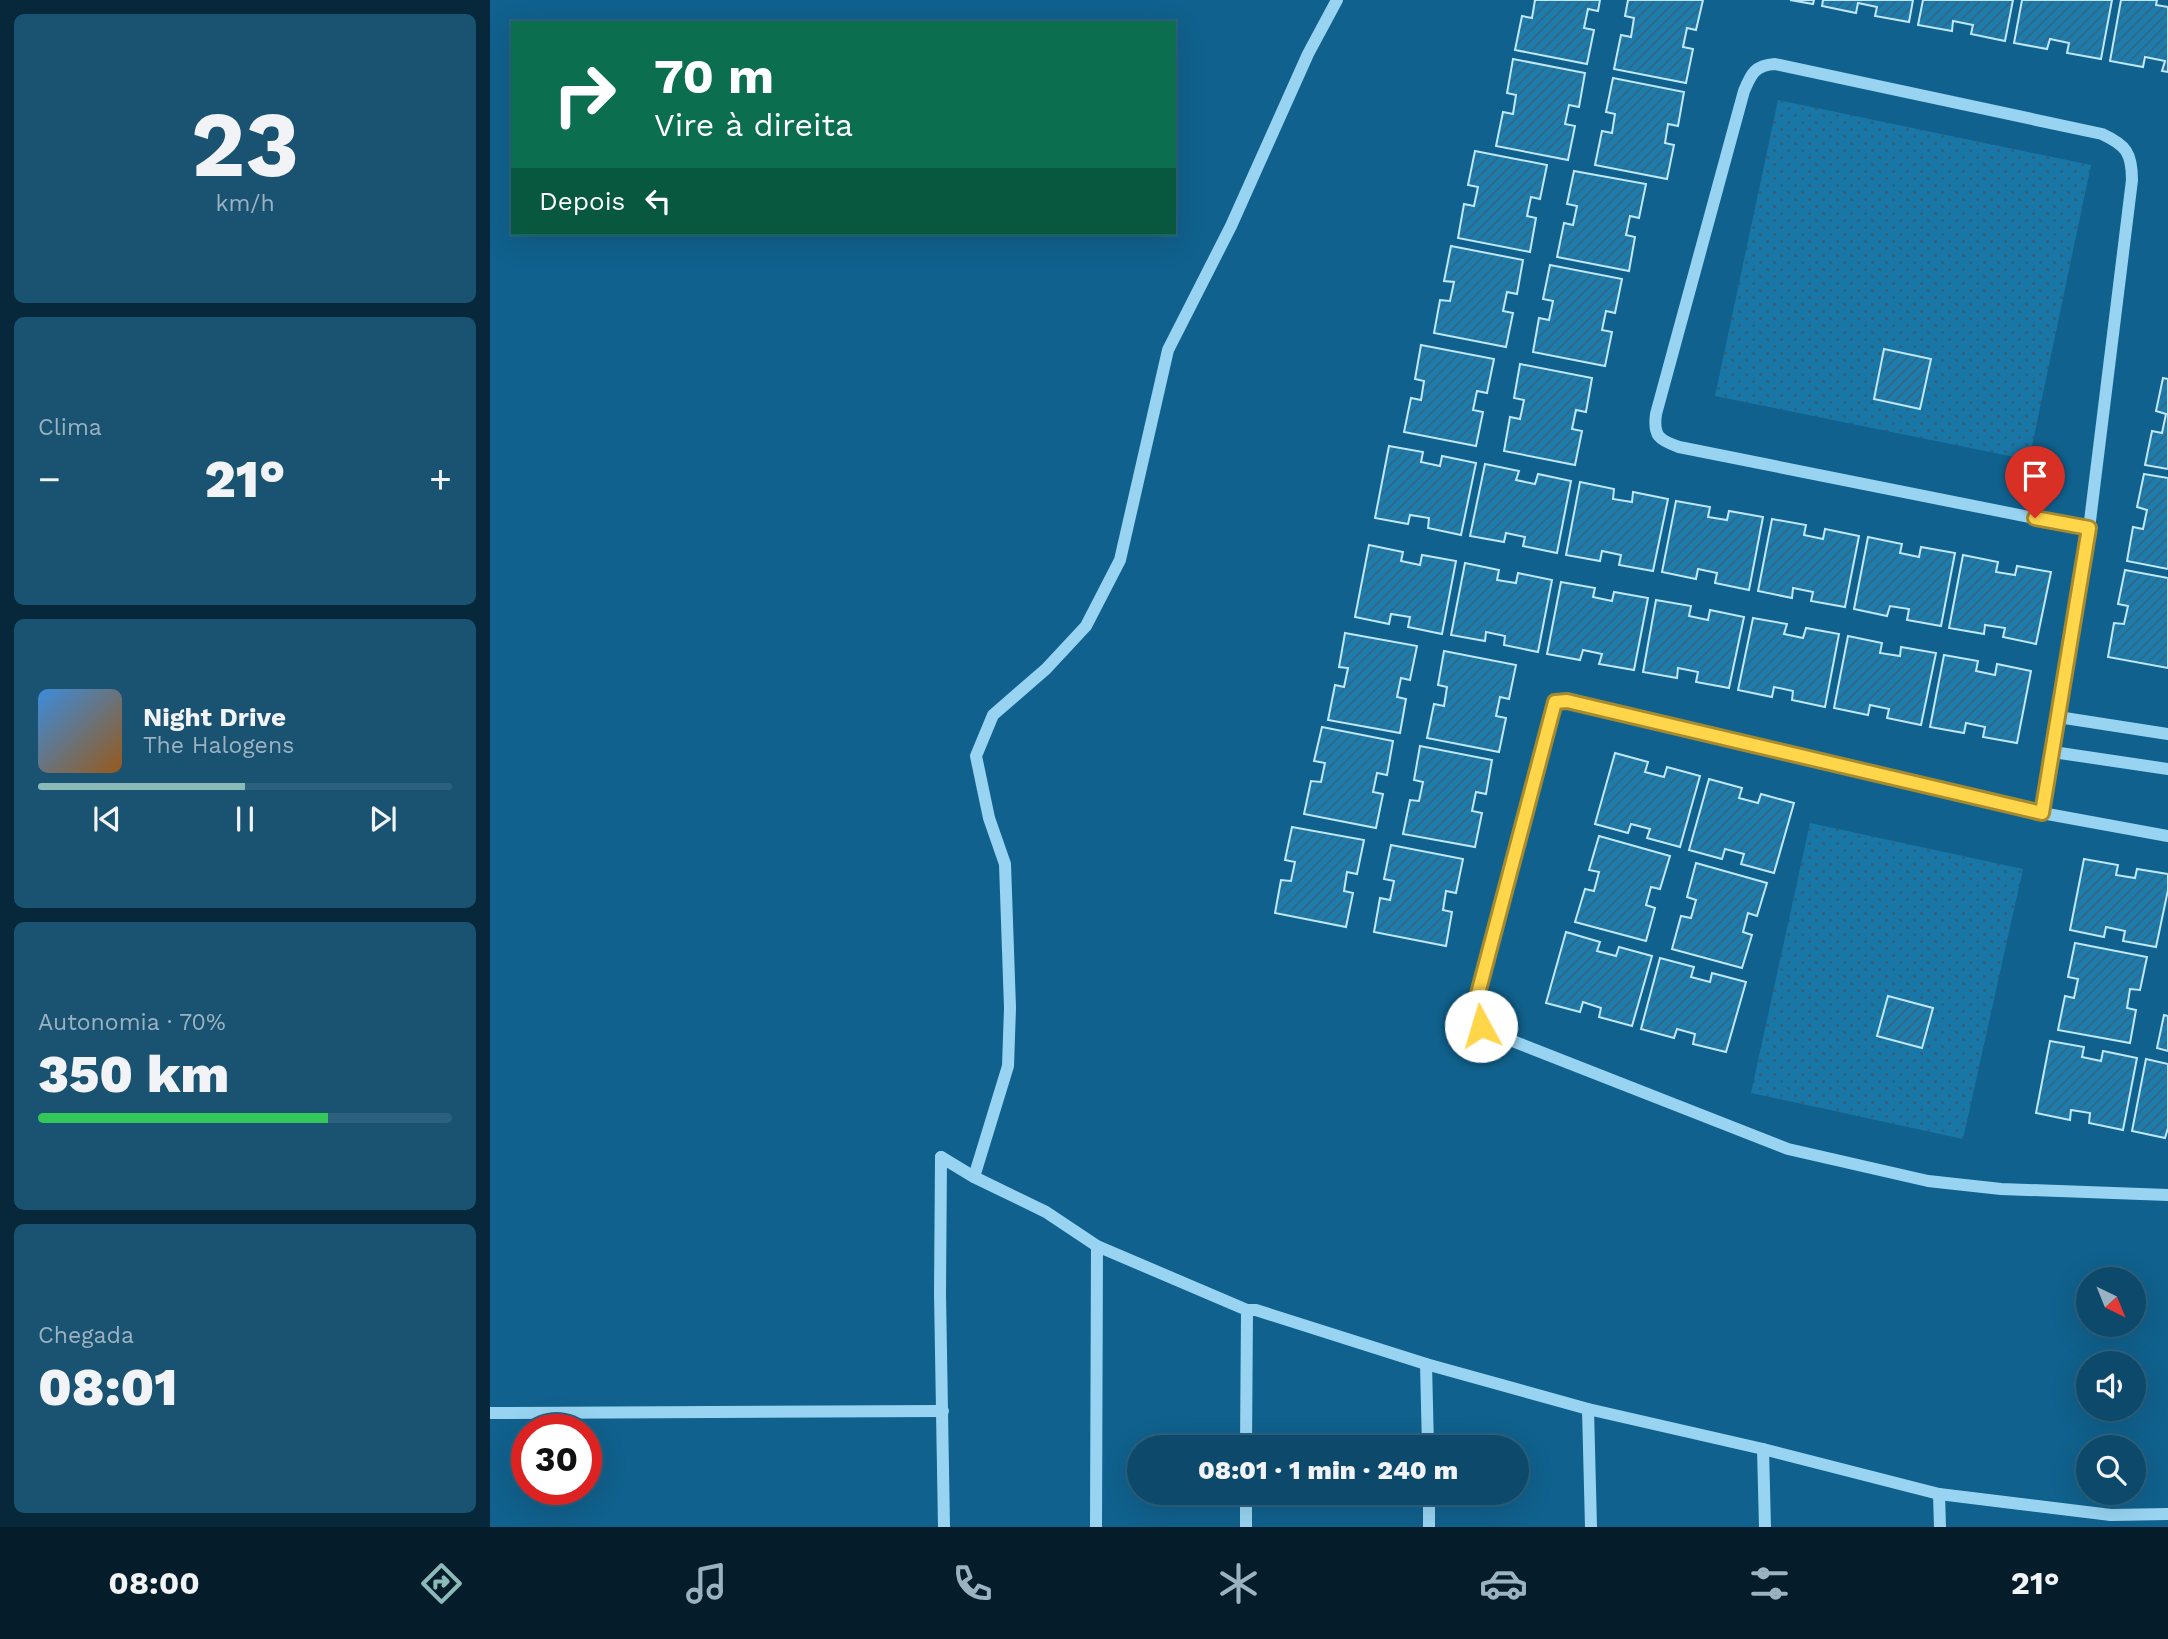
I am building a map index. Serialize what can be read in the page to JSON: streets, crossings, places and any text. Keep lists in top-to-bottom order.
{
  "north": "bottom right",
  "page": {
    "tile": [
      ["23", "km/h"],
      "Clima",
      ["Autonomia · 70%", "350 km"],
      ["Chegada", "08:01"]
    ],
    "turn": ["70 m", "Vire à direita"],
    "then": "Depois",
    "heat": ["−", "21°", "+"],
    "song": ["Night Drive", "The Halogens"],
    "limit": "30",
    "trip": "08:01 · 1 min · 240 m",
    "tabs": ["08:00", "21°"]
  }
}
